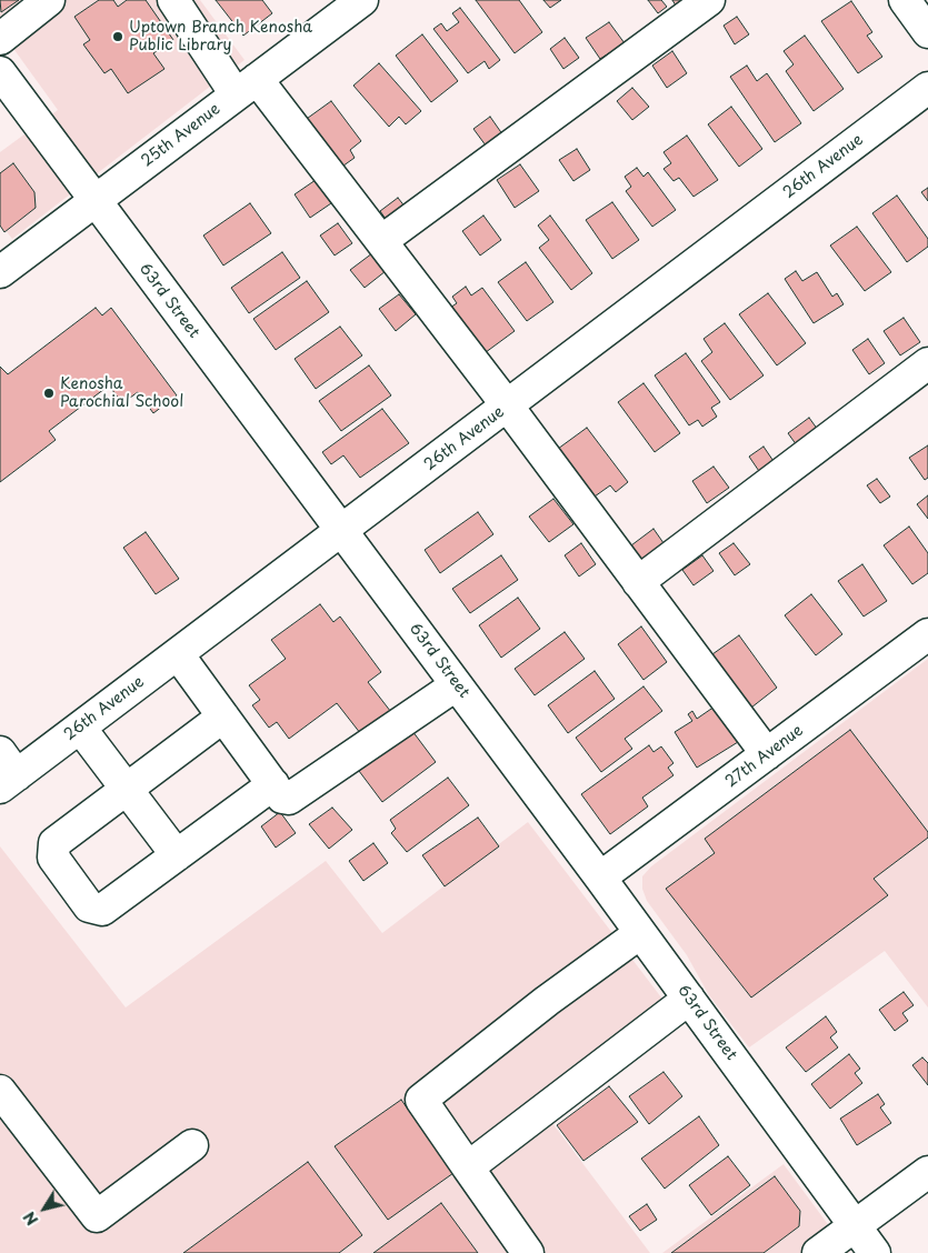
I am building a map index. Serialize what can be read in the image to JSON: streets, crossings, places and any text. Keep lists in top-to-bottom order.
{
  "streets": {
    "street": [
      "25th Avenue",
      "26th Avenue",
      "63rd Street",
      "27th Avenue"
    ]
  },
  "crossings": [
    ["25th Avenue", "63rd Street"],
    ["26th Avenue", "63rd Street"],
    ["63rd Street", "27th Avenue"]
  ],
  "places": ["Uptown Branch Kenosha Public Library", "Kenosha Parochial School"],
  "north": "bottom left"
}
